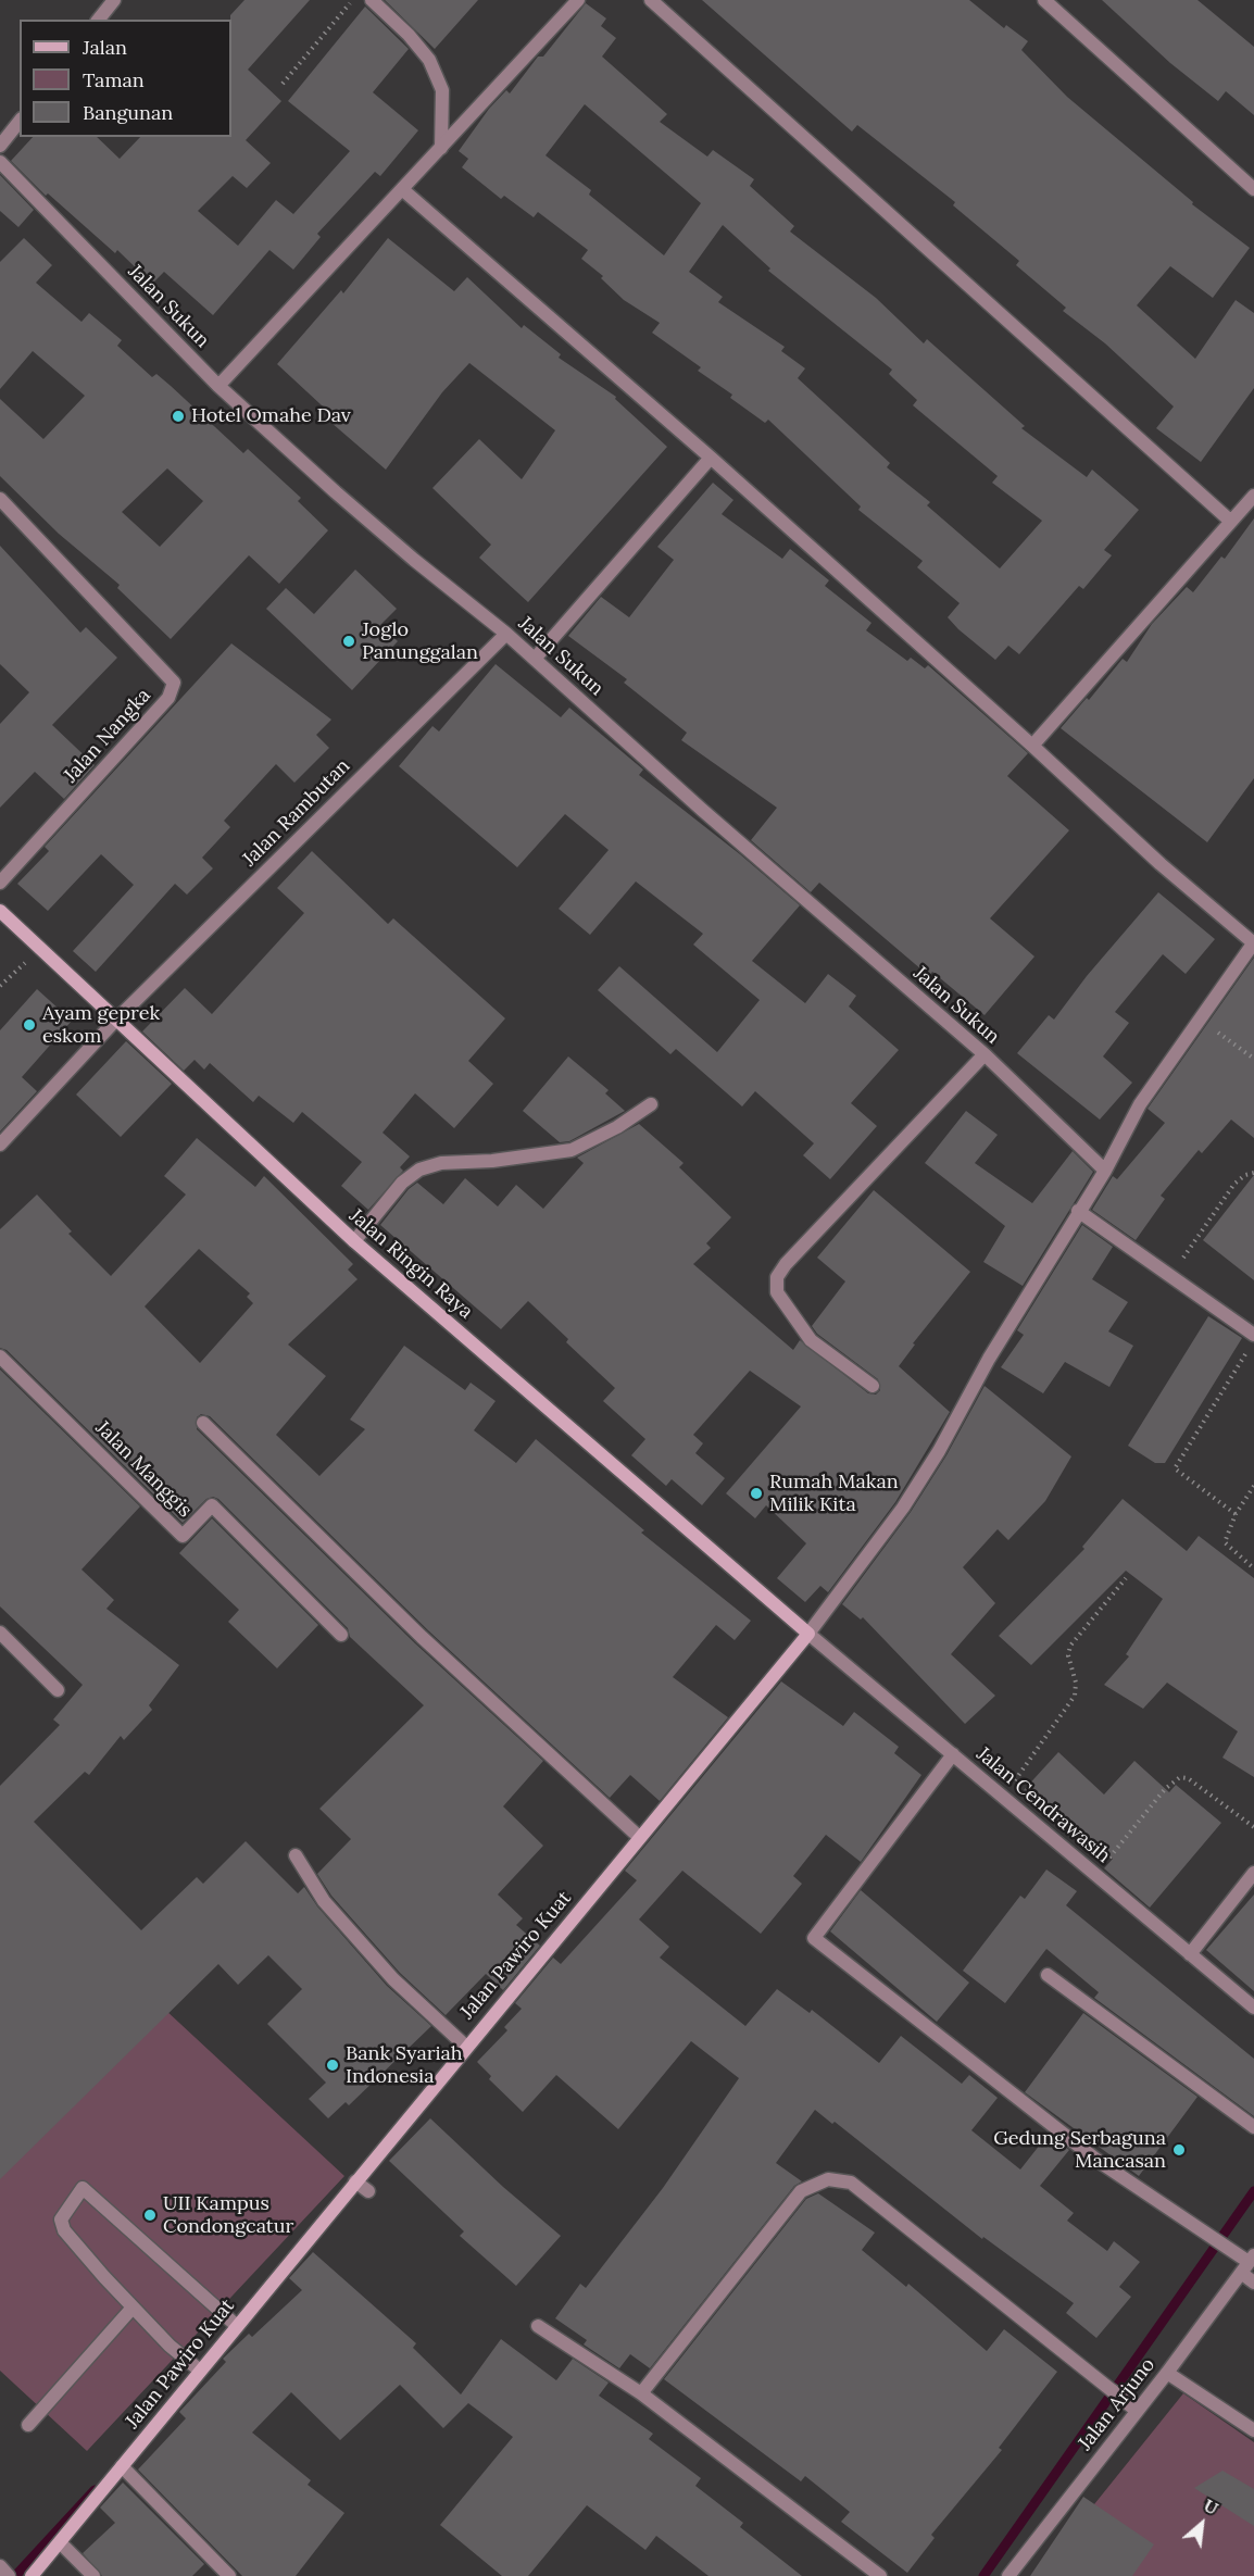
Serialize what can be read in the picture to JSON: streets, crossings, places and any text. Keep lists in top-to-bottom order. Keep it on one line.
{"streets":{"main road":["Jalan Ringin Raya","Jalan Pawiro Kuat"],"street":["Jalan Sukun","Jalan Nangka","Jalan Rambutan","Jalan Manggis","Jalan Cendrawasih","Jalan Arjuno"]},"crossings":[["Jalan Sukun","Jalan Rambutan"],["Jalan Rambutan","Jalan Ringin Raya"],["Jalan Ringin Raya","Jalan Cendrawasih"],["Jalan Ringin Raya","Jalan Pawiro Kuat"],["Jalan Cendrawasih","Jalan Pawiro Kuat"]],"places":["Hotel Omahe Dav","Joglo Panunggalan","Ayam geprek eskom","Rumah Makan Milik Kita","Bank Syariah Indonesia","Gedung Serbaguna Mancasan","UII Kampus Condongcatur"],"legend":["Jalan","Taman","Bangunan"],"north":"top right"}
